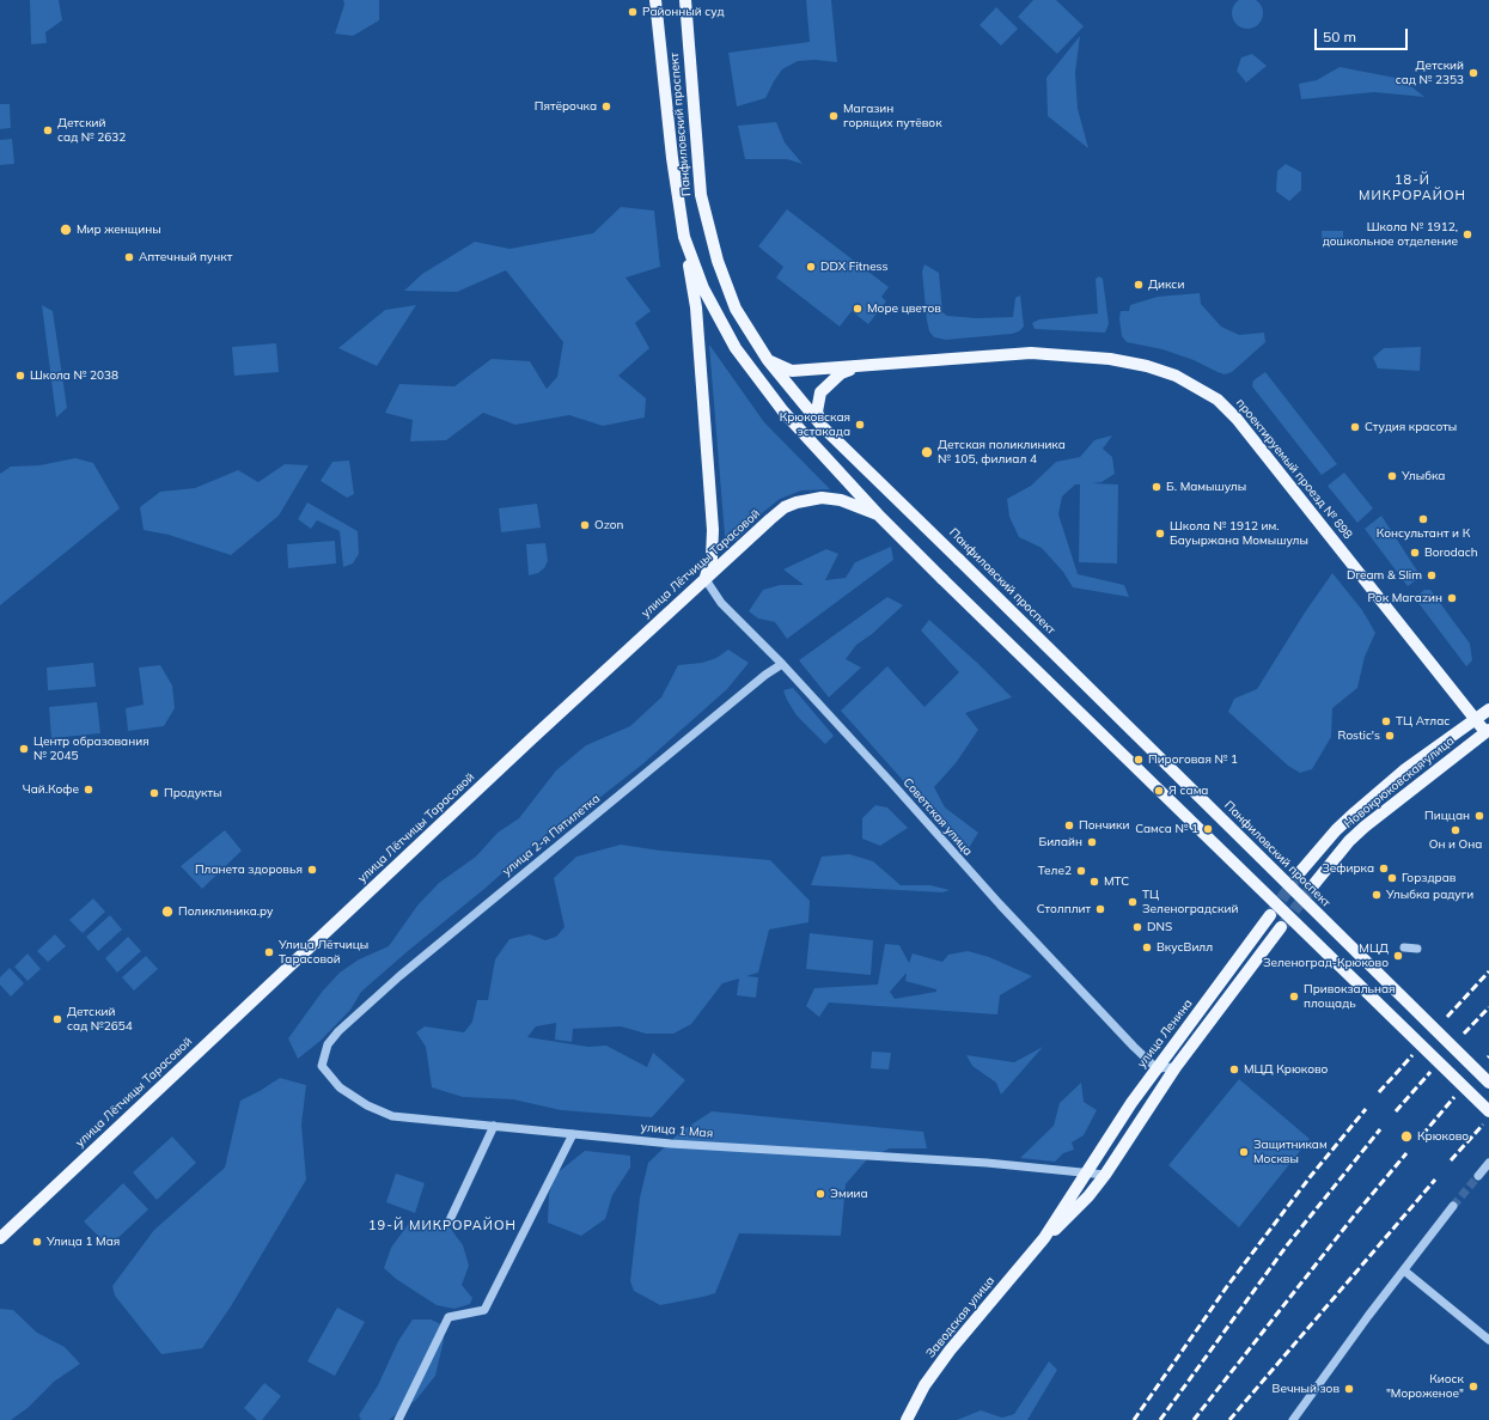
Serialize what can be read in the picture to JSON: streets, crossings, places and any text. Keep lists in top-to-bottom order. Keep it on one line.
{"streets":{"main road":["Панфиловский проспект","проектируемый проезд № 898","улица Лётчицы Тарасовой","Новокрюковская улица","улица Ленина","Заводская улица"],"street":["Советская улица","улица 2-я Пятилетка","улица 1 Мая"]},"crossings":[["Панфиловский проспект","проектируемый проезд № 898"],["Панфиловский проспект","улица Лётчицы Тарасовой"],["проектируемый проезд № 898","Новокрюковская улица"],["улица Лётчицы Тарасовой","Советская улица"],["Советская улица","улица 2-я Пятилетка"],["Советская улица","улица Ленина"],["улица 2-я Пятилетка","улица 1 Мая"],["улица Ленина","улица 1 Мая"],["улица Ленина","Заводская улица"],["улица 1 Мая","Заводская улица"]],"districts":["18-Й МИКРОРАЙОН","19-Й МИКРОРАЙОН"],"places":["Районный суд","Детский сад № 2353","Пятёрочка","Магазин горящих путёвок","Детский сад № 2632","Мир женщины","Школа № 1912, дошкольное отделение","Аптечный пункт","DDX Fitness","Дикси","Море цветов","Школа № 2038","Крюковская эстакада","Студия красоты","Детская поликлиника № 105, филиал 4","Улыбка","Б. Мамышулы","Консультант и К","Ozon","Школа № 1912 им. Бауыржана Момышулы","Borodach","Dream & Slim","Рок Магаzин","ТЦ Атлас","Rostic's","Центр образования № 2045","Пироговая № 1","Чай.Кофе","Я сама","Продукты","Пиццан","Пончики","Самса № 1","Он и Она","Билайн","Зефирка","Планета здоровья","Теле2","Горздрав","МТС","Улыбка радуги","ТЦ Зеленоградский","Столплит","Поликлиника.ру","DNS","ВкусВилл","Улица Лётчицы Тарасовой","МЦД Зеленоград-Крюково","Привокзальная площадь","Детский сад №2654","МЦД Крюково","Крюково","Защитникам Москвы","Эмииа","Улица 1 Мая","Киоск \"Мороженое\"","Вечный зов"],"scale_bar":"50 m"}
